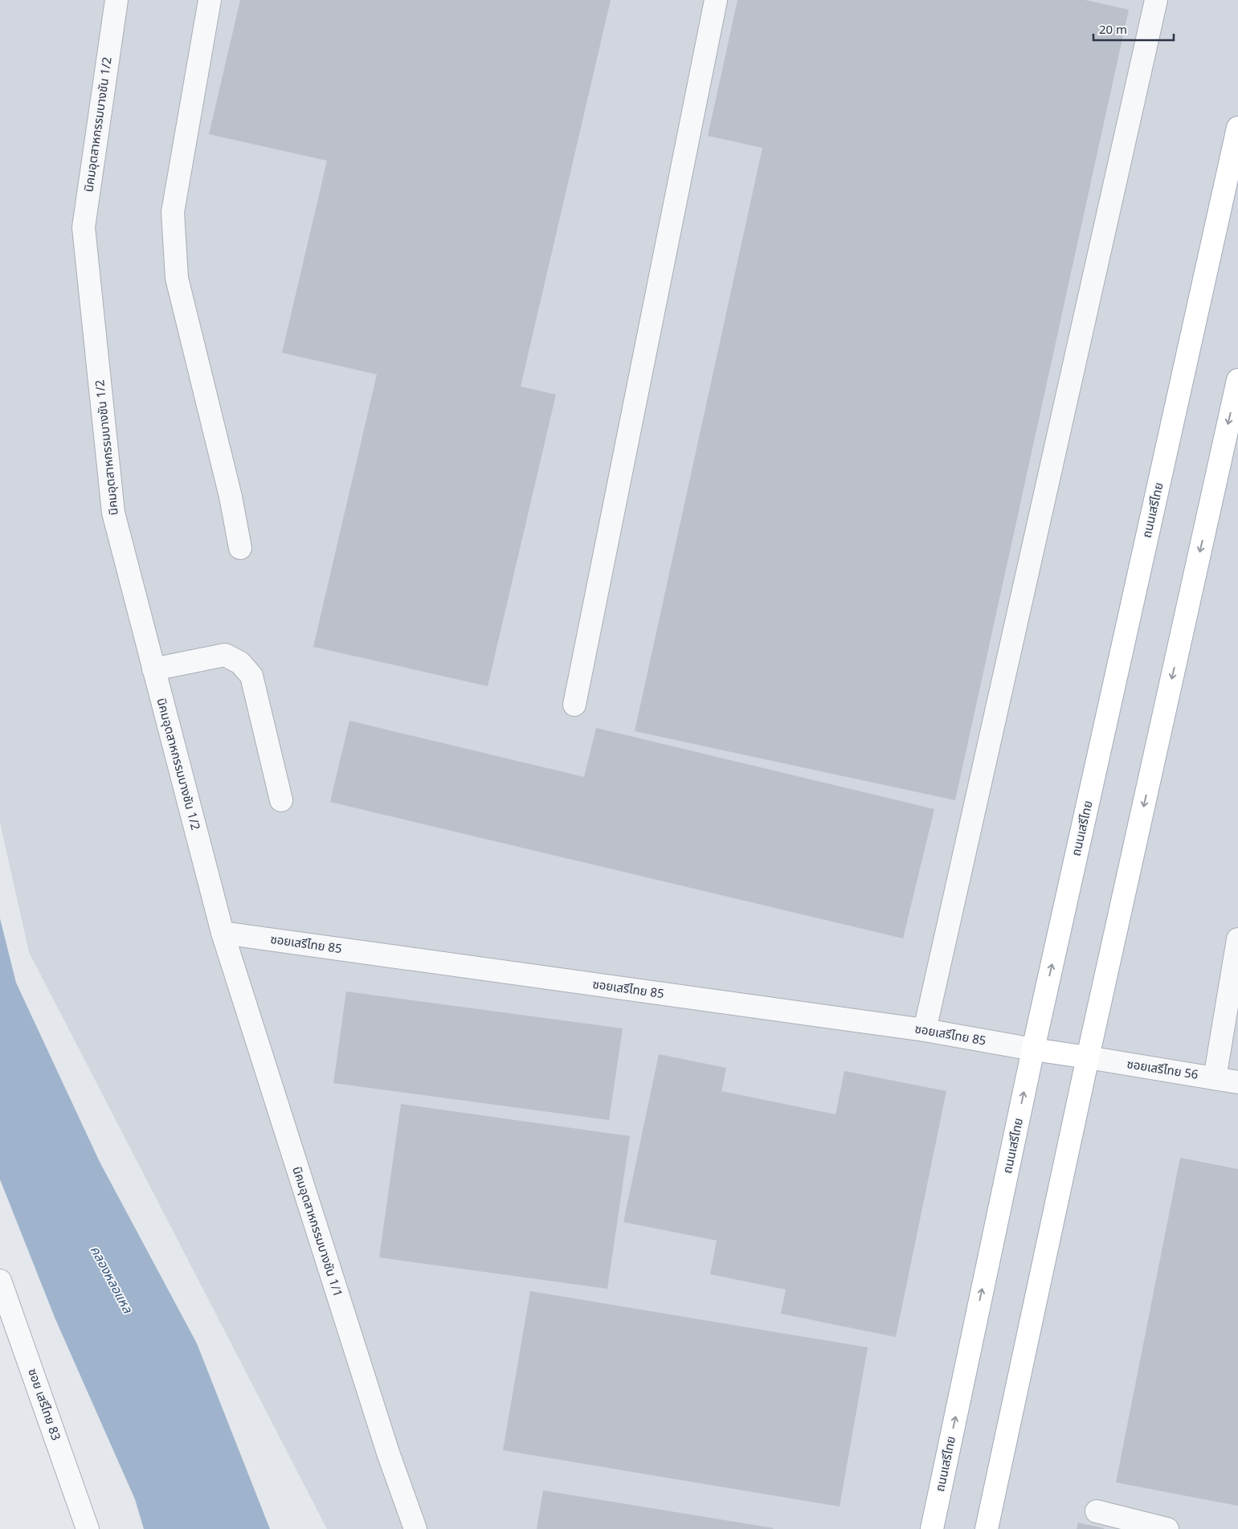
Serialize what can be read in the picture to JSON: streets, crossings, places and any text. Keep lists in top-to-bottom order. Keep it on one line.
{"streets":{"main road":["ถนนเสรีไทย"],"street":["นิคมอุตสาหกรรมบางชัน 1/2","ซอยเสรีไทย 85","ซอยเสรีไทย 56","นิคมอุตสาหกรรมบางชัน 1/1","ซอย เสรีไทย 83"]},"crossings":[["นิคมอุตสาหกรรมบางชัน 1/2","ซอยเสรีไทย 85"],["นิคมอุตสาหกรรมบางชัน 1/2","นิคมอุตสาหกรรมบางชัน 1/1"],["ถนนเสรีไทย","ซอยเสรีไทย 85"],["ซอยเสรีไทย 85","นิคมอุตสาหกรรมบางชัน 1/1"]],"water":["คลองหลอแหล"],"scale_bar":"20 m"}
